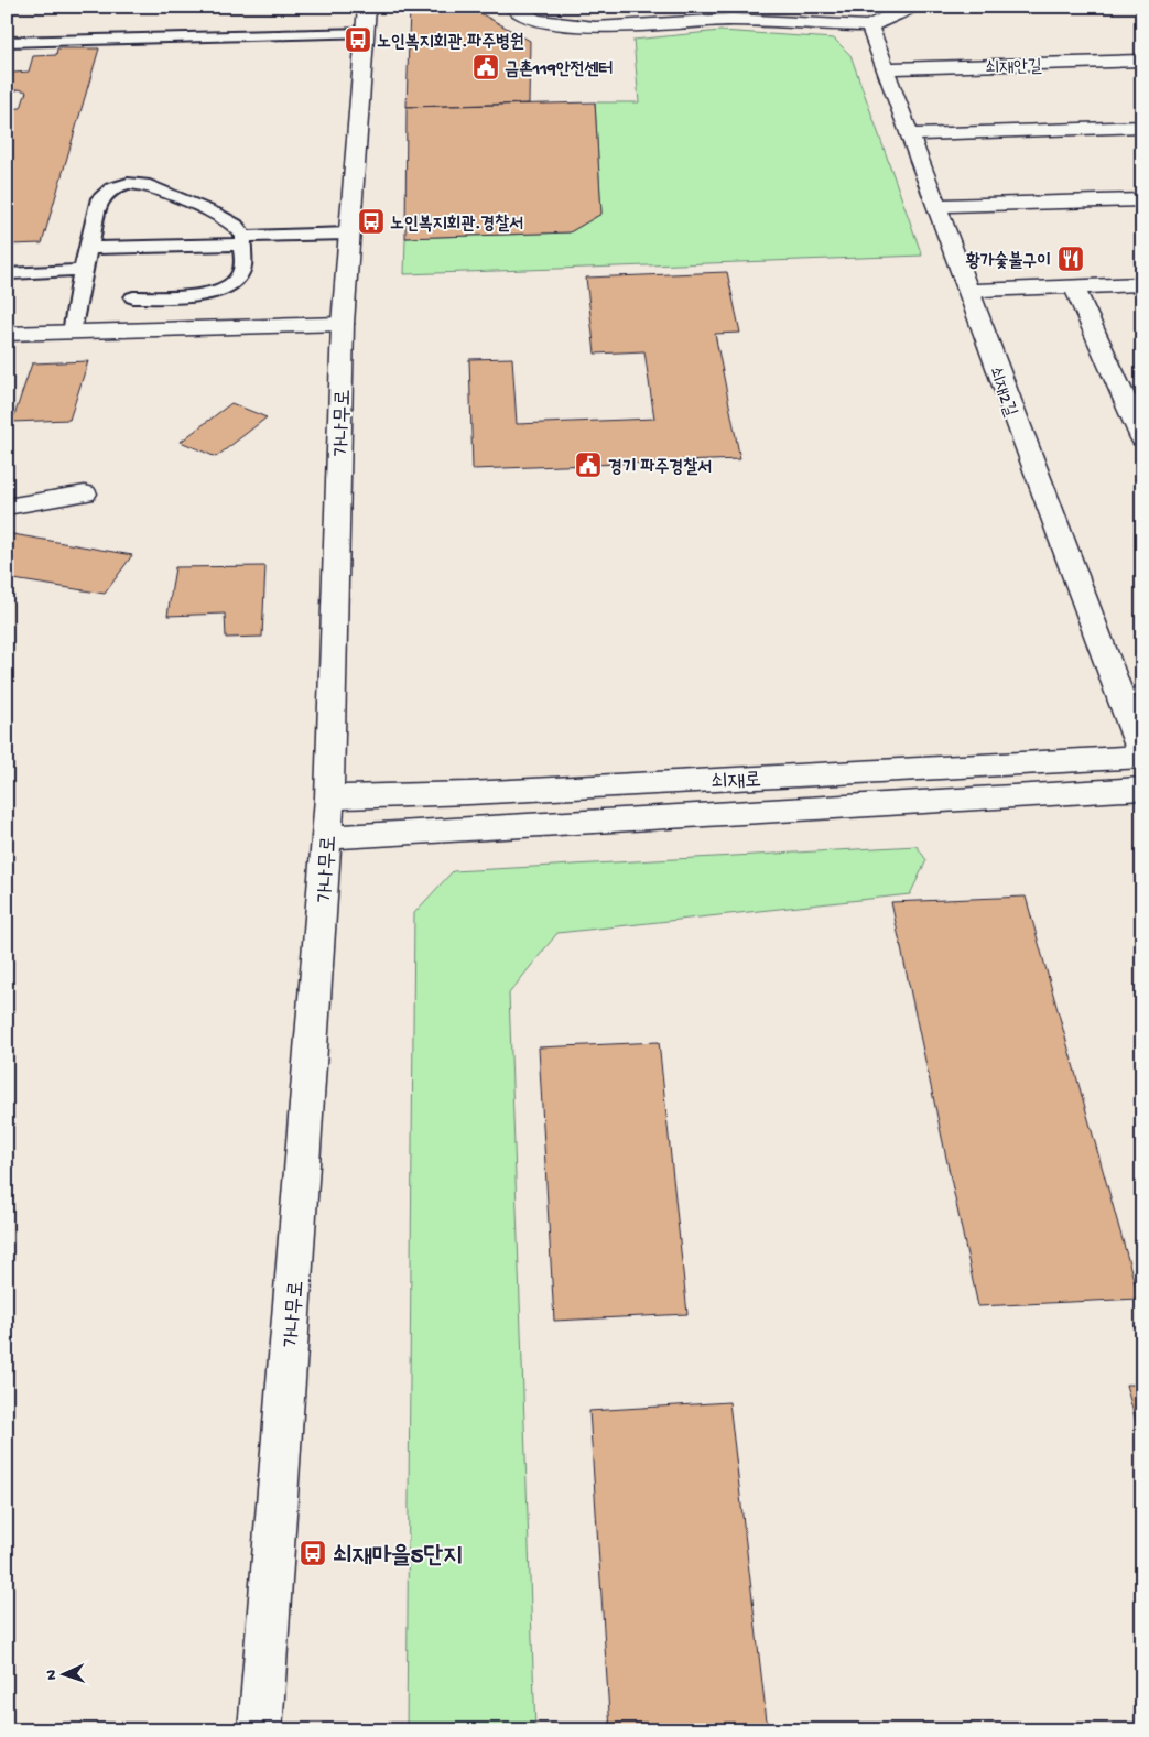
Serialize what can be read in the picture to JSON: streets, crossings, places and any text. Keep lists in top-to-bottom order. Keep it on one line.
{"streets":{"street":["쇠재안길","쇠재2길","가나무로","쇠재로"]},"crossings":[["쇠재안길","쇠재2길"],["쇠재2길","쇠재로"],["가나무로","쇠재로"]],"places":{"bus stop":["노인복지회관.파주병원","노인복지회관.경찰서","쇠재마을5단지"],"public building":["금촌119안전센터","경기 파주경찰서"],"restaurant":["황가숯불구이"]},"north":"left"}
